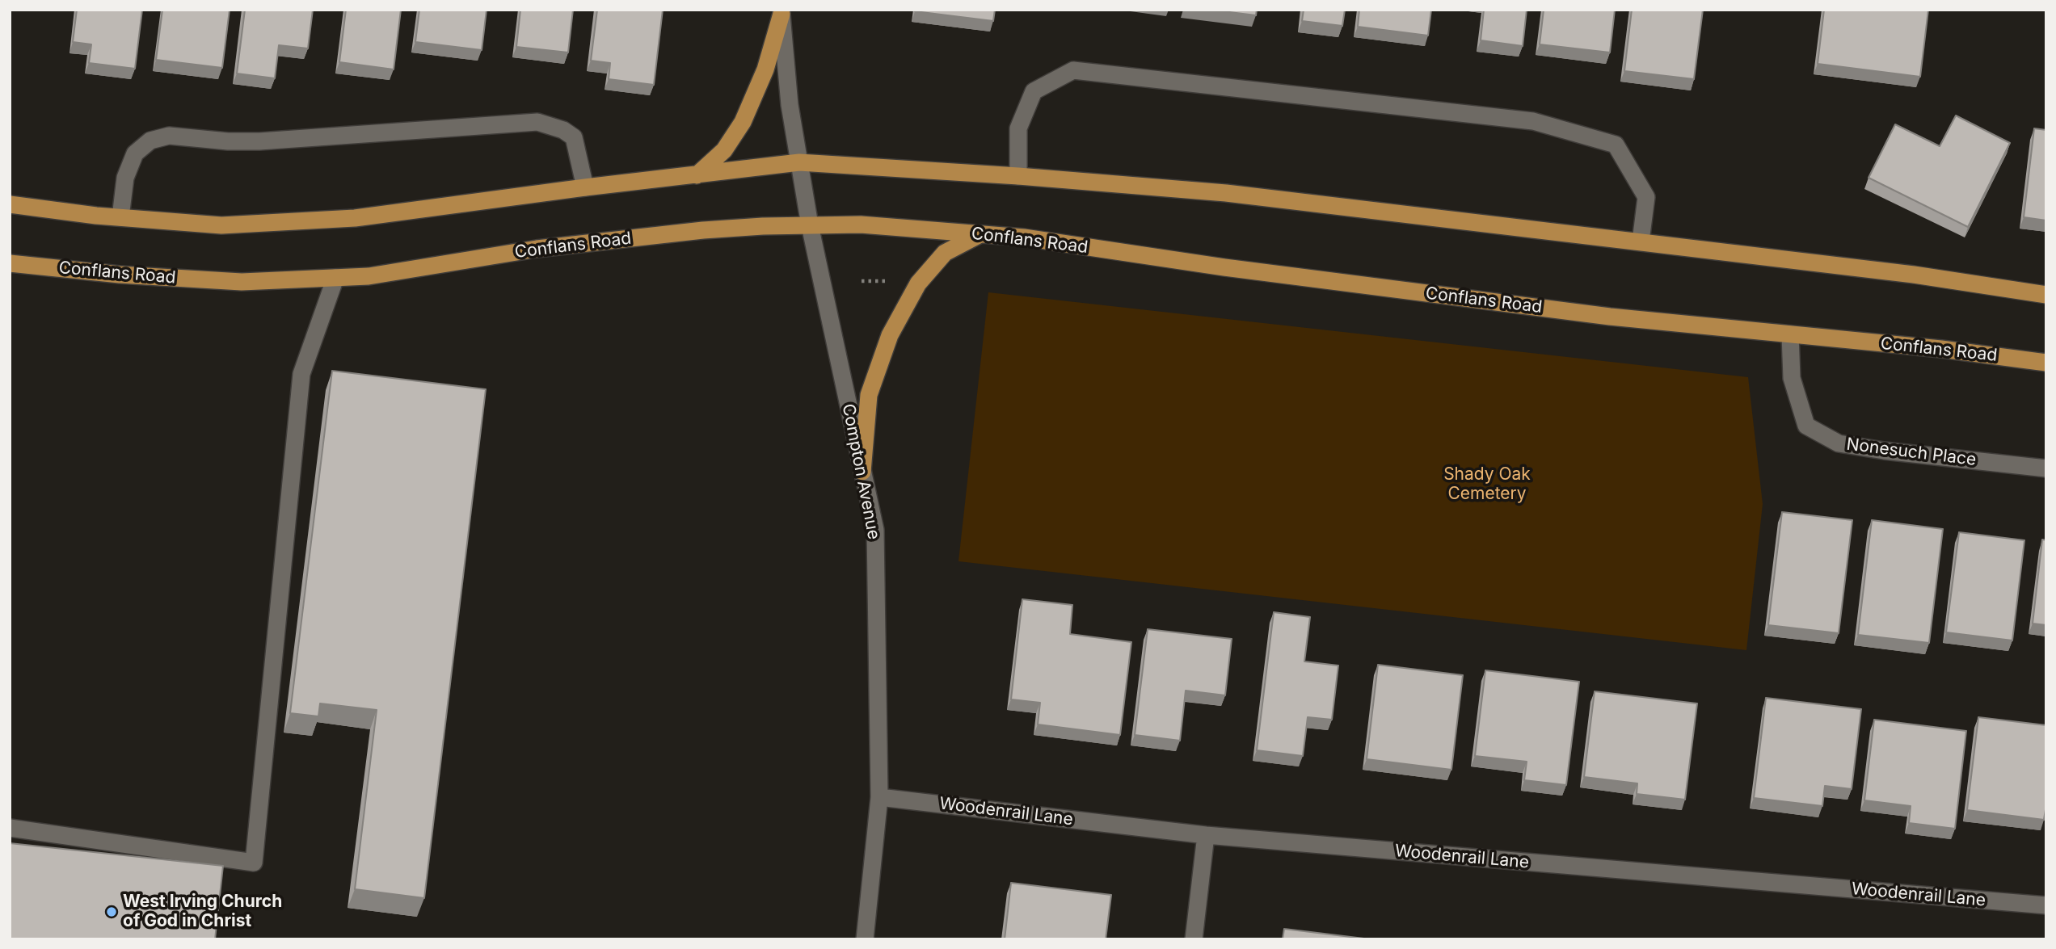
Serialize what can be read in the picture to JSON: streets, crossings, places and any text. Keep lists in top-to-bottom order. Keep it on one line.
{"streets":{"main road":["Conflans Road"],"street":["Nonesuch Place","Compton Avenue","Woodenrail Lane"]},"crossings":[["Conflans Road","Nonesuch Place"],["Conflans Road","Compton Avenue"],["Compton Avenue","Woodenrail Lane"]],"parks":["Shady Oak Cemetery"],"places":["West Irving Church of God in Christ"]}
